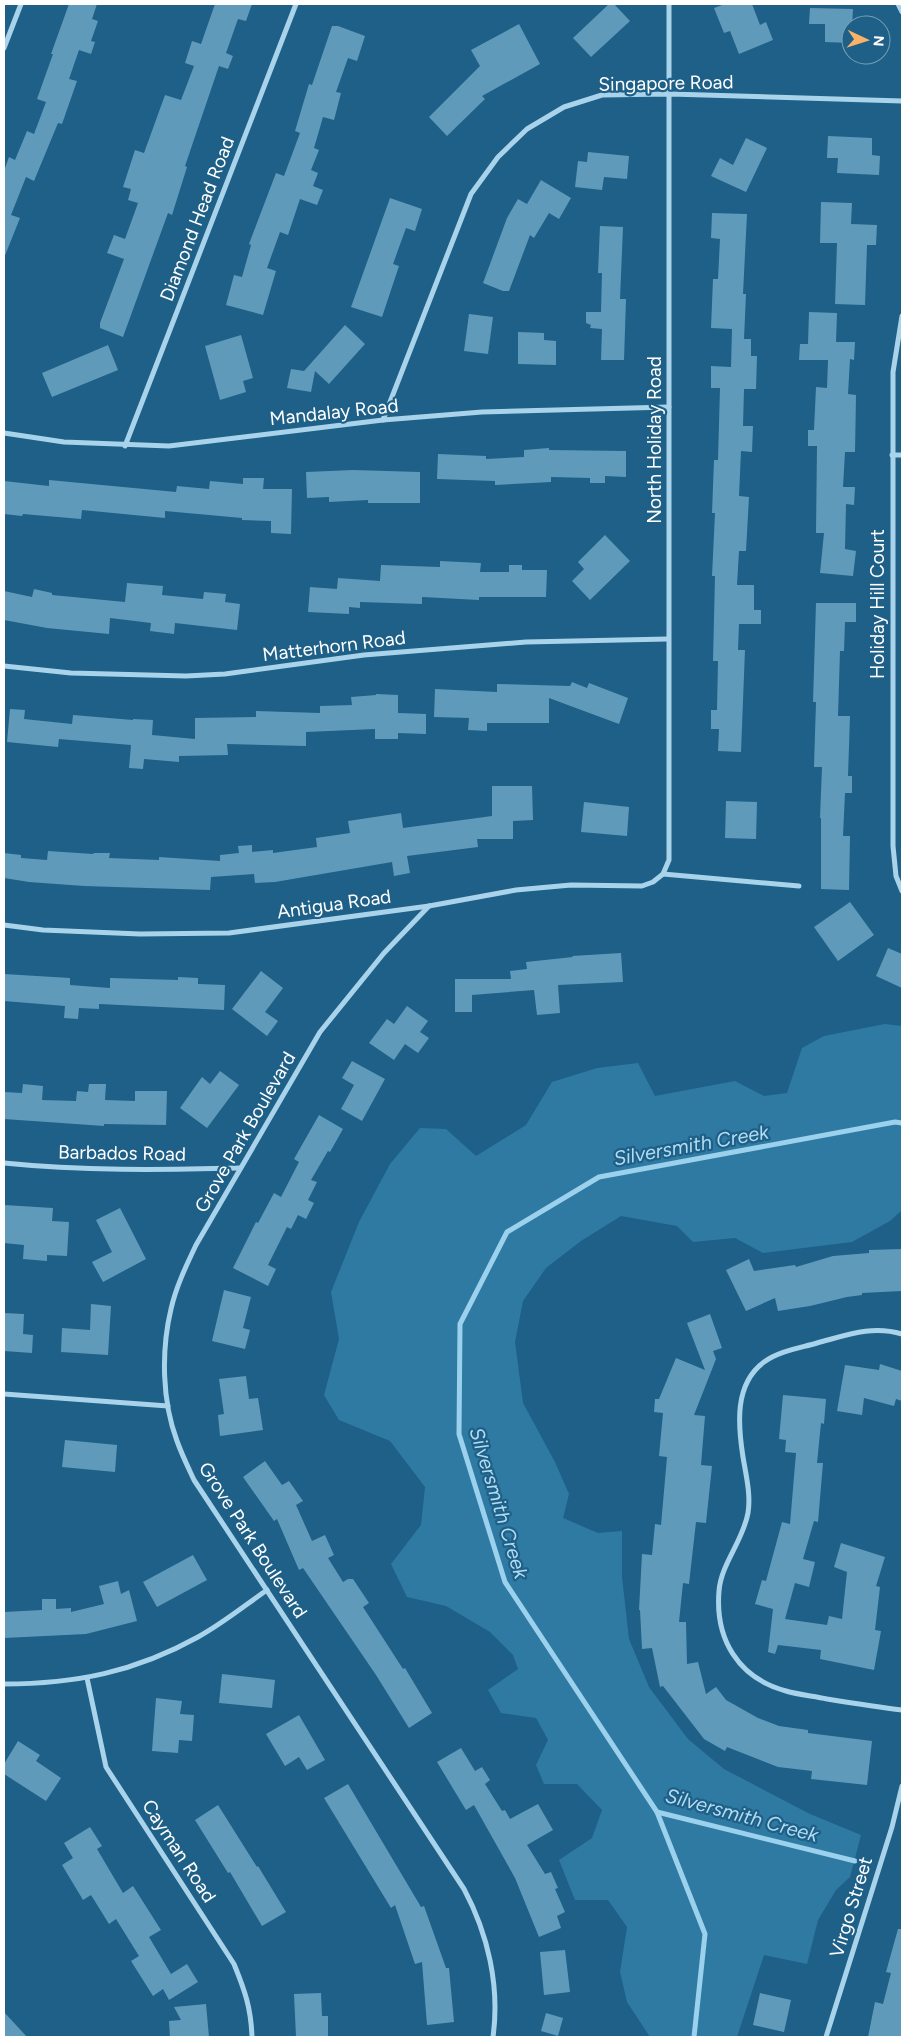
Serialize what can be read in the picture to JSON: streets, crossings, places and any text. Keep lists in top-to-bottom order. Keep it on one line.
{"streets":{"street":["Singapore Road","Diamond Head Road","Mandalay Road","North Holiday Road","Holiday Hill Court","Matterhorn Road","Antigua Road","Grove Park Boulevard","Barbados Road","Cayman Road","Virgo Street"]},"crossings":[["Singapore Road","Mandalay Road"],["Singapore Road","North Holiday Road"],["Diamond Head Road","Mandalay Road"],["Mandalay Road","North Holiday Road"],["North Holiday Road","Matterhorn Road"],["North Holiday Road","Antigua Road"],["Antigua Road","Grove Park Boulevard"],["Grove Park Boulevard","Barbados Road"]],"water":["Silversmith Creek"],"north":"right"}
